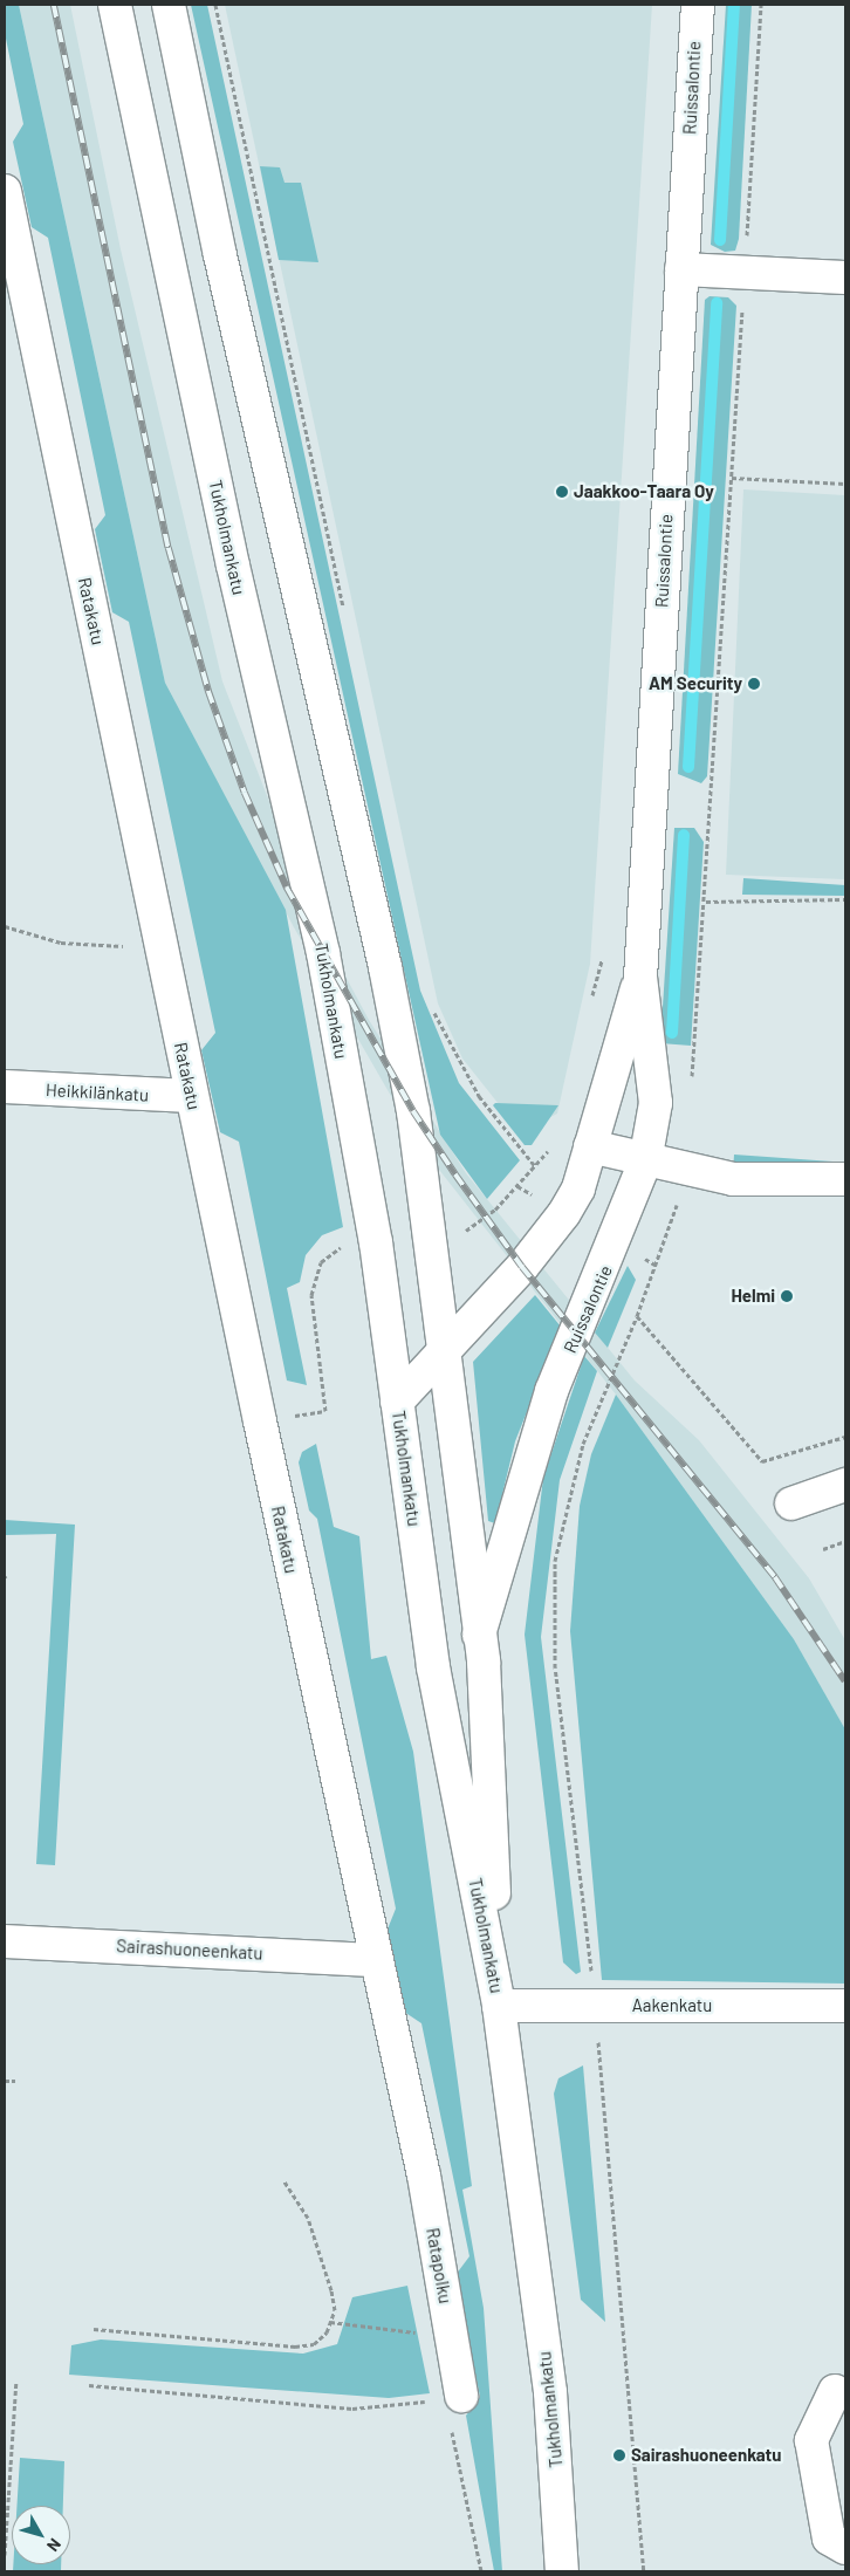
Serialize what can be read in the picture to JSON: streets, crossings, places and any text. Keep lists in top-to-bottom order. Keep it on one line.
{"streets":{"street":["Ruissalontie","Tukholmankatu","Ratakatu","Heikkilänkatu","Sairashuoneenkatu","Aakenkatu","Ratapolku"]},"crossings":[["Ruissalontie","Tukholmankatu"],["Tukholmankatu","Aakenkatu"],["Ratakatu","Heikkilänkatu"],["Ratakatu","Sairashuoneenkatu"],["Ratakatu","Ratapolku"],["Sairashuoneenkatu","Ratapolku"]],"places":["Jaakkoo-Taara Oy","AM Security","Helmi","Sairashuoneenkatu"],"north":"bottom right"}
